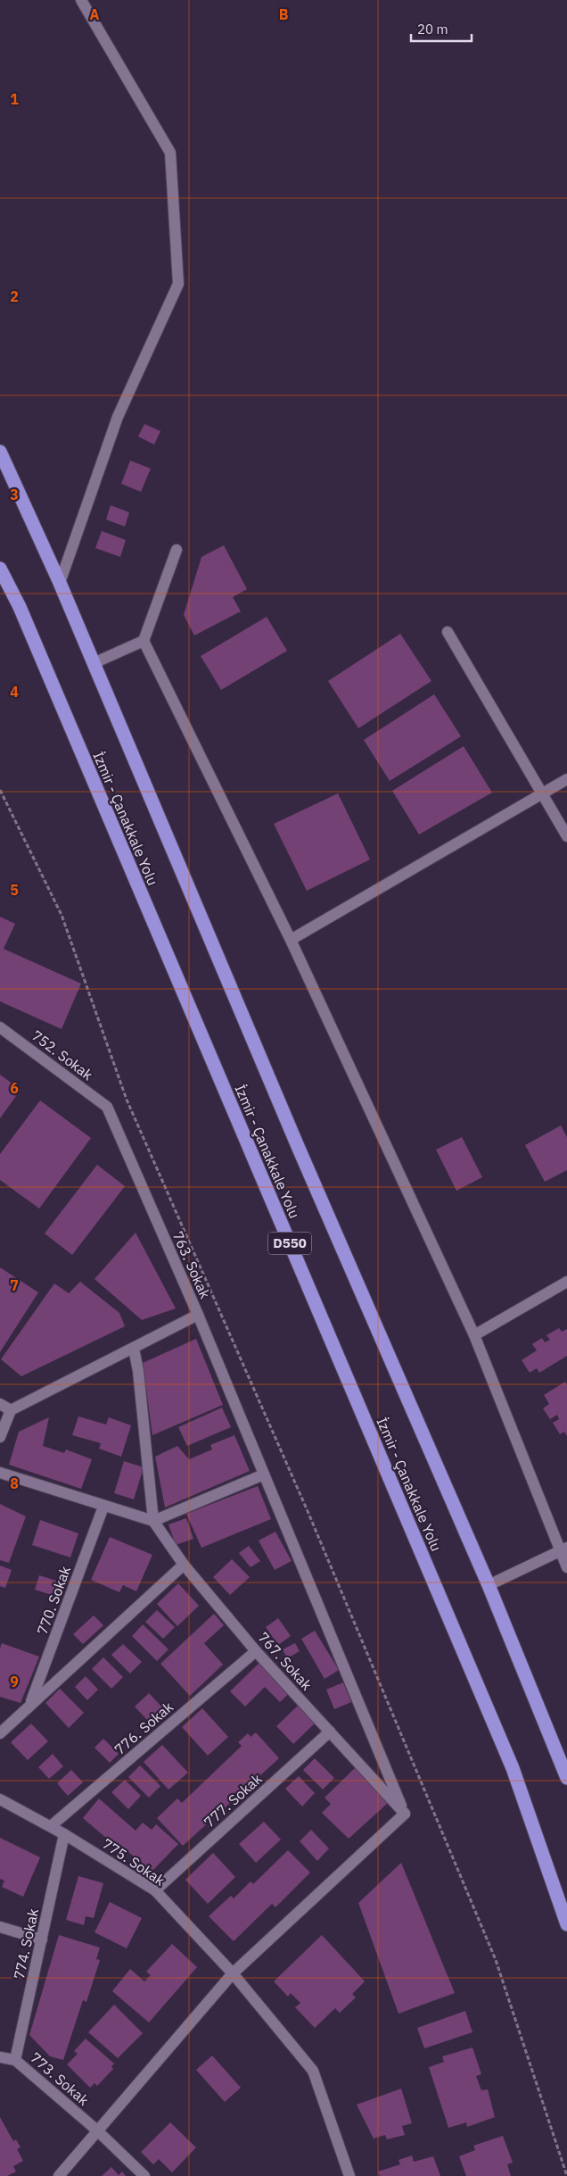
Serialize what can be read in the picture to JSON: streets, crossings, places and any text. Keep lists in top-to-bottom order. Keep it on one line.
{"streets":{"highway":["İzmir - Çanakkale Yolu","D550"],"street":["752. Sokak","763. Sokak","770. Sokak","767. Sokak","776. Sokak","777. Sokak","775. Sokak","774. Sokak","773. Sokak"]},"crossings":[["752. Sokak","763. Sokak"],["763. Sokak","767. Sokak"],["770. Sokak","767. Sokak"],["767. Sokak","776. Sokak"],["767. Sokak","777. Sokak"],["776. Sokak","775. Sokak"],["777. Sokak","775. Sokak"],["775. Sokak","774. Sokak"],["774. Sokak","773. Sokak"]],"scale_bar":"20 m","grid":{"columns":["A","B"],"rows":["1","2","3","4","5","6","7","8","9"]}}
